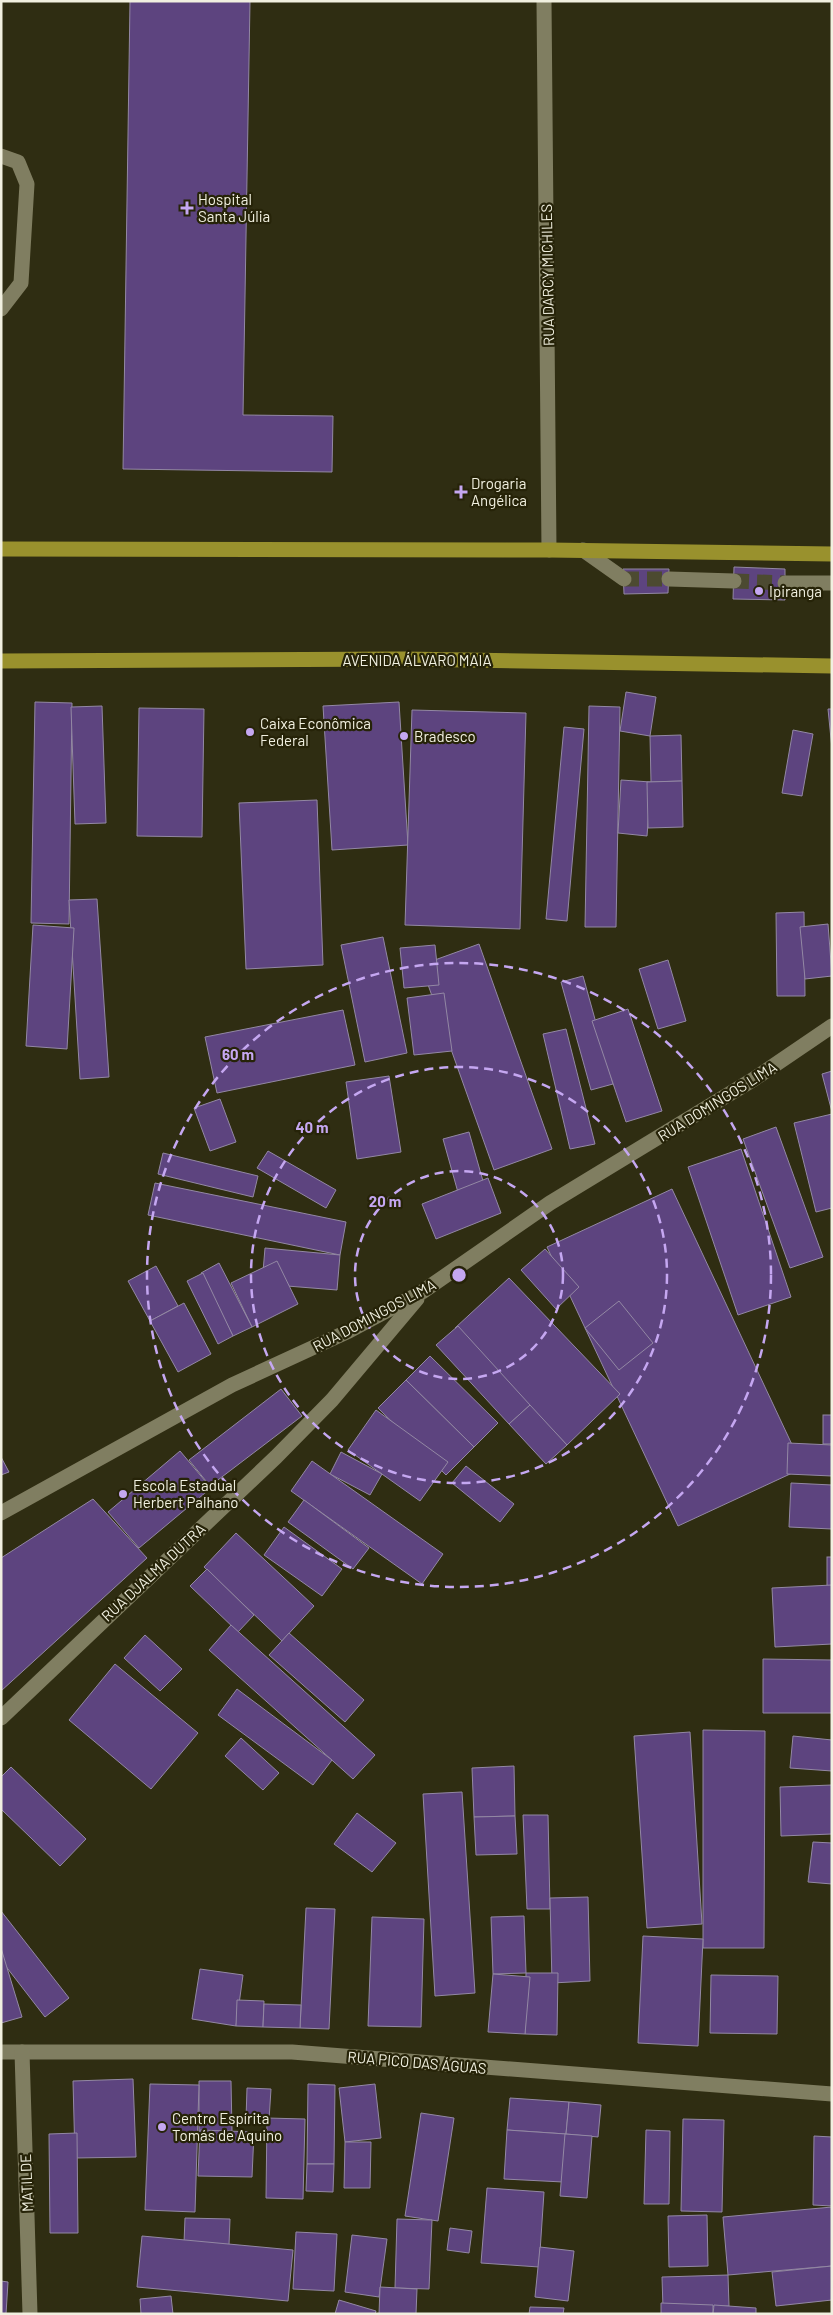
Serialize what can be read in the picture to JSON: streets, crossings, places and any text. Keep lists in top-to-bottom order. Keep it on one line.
{"streets":{"main road":["AVENIDA ÁLVARO MAIA"],"street":["RUA DARCY MICHILES","RUA DOMINGOS LIMA","RUA DJALMA DUTRA","RUA PICO DAS ÁGUAS","MATILDE"]},"crossings":[["RUA DOMINGOS LIMA","RUA DJALMA DUTRA"],["RUA PICO DAS ÁGUAS","MATILDE"]],"places":{"health":["Hospital Santa Júlia","Drogaria Angélica"],"other":["Ipiranga","Caixa Econômica Federal","Bradesco","Escola Estadual Herbert Palhano","Centro Espírita Tomás de Aquino"]},"rings":["60 m","40 m","20 m"]}
